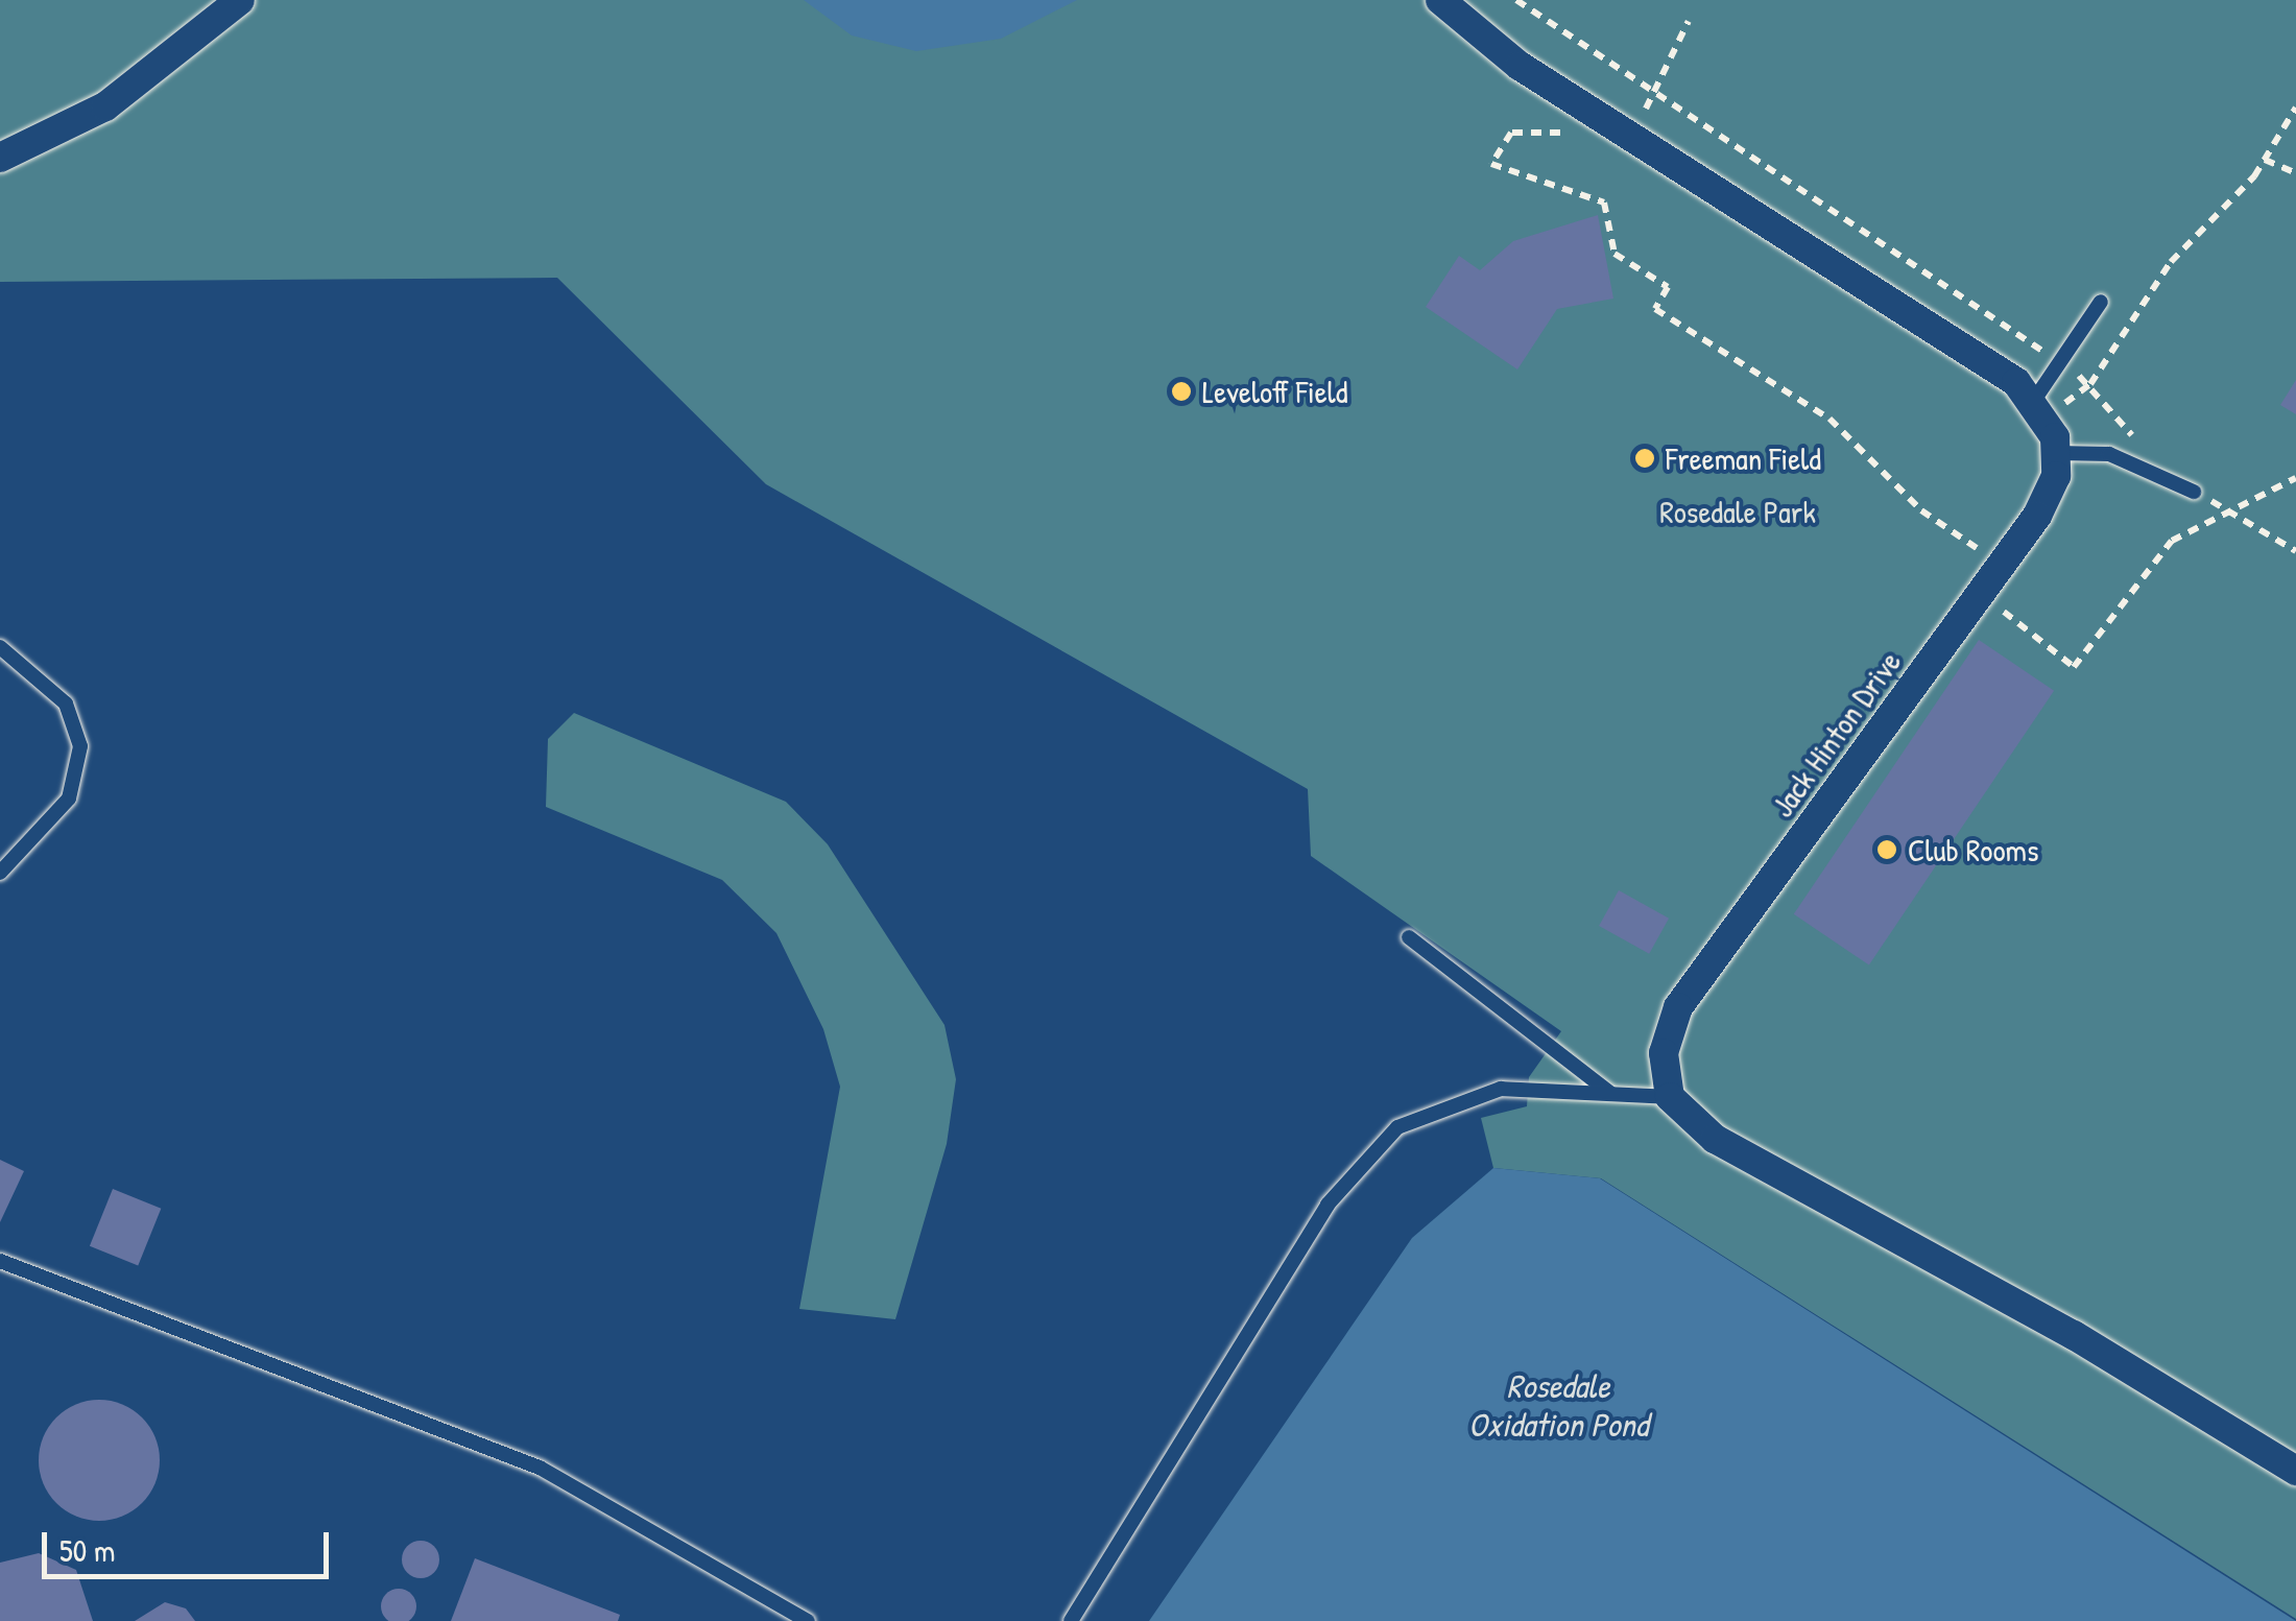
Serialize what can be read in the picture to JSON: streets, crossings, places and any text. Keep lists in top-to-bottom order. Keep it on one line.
{"streets":{"street":["Jack Hinton Drive"]},"water":["Rosedale Oxidation Pond"],"parks":["Rosedale Park"],"places":["Leveloff Field","Freeman Field","Club Rooms"],"scale_bar":"50 m"}
